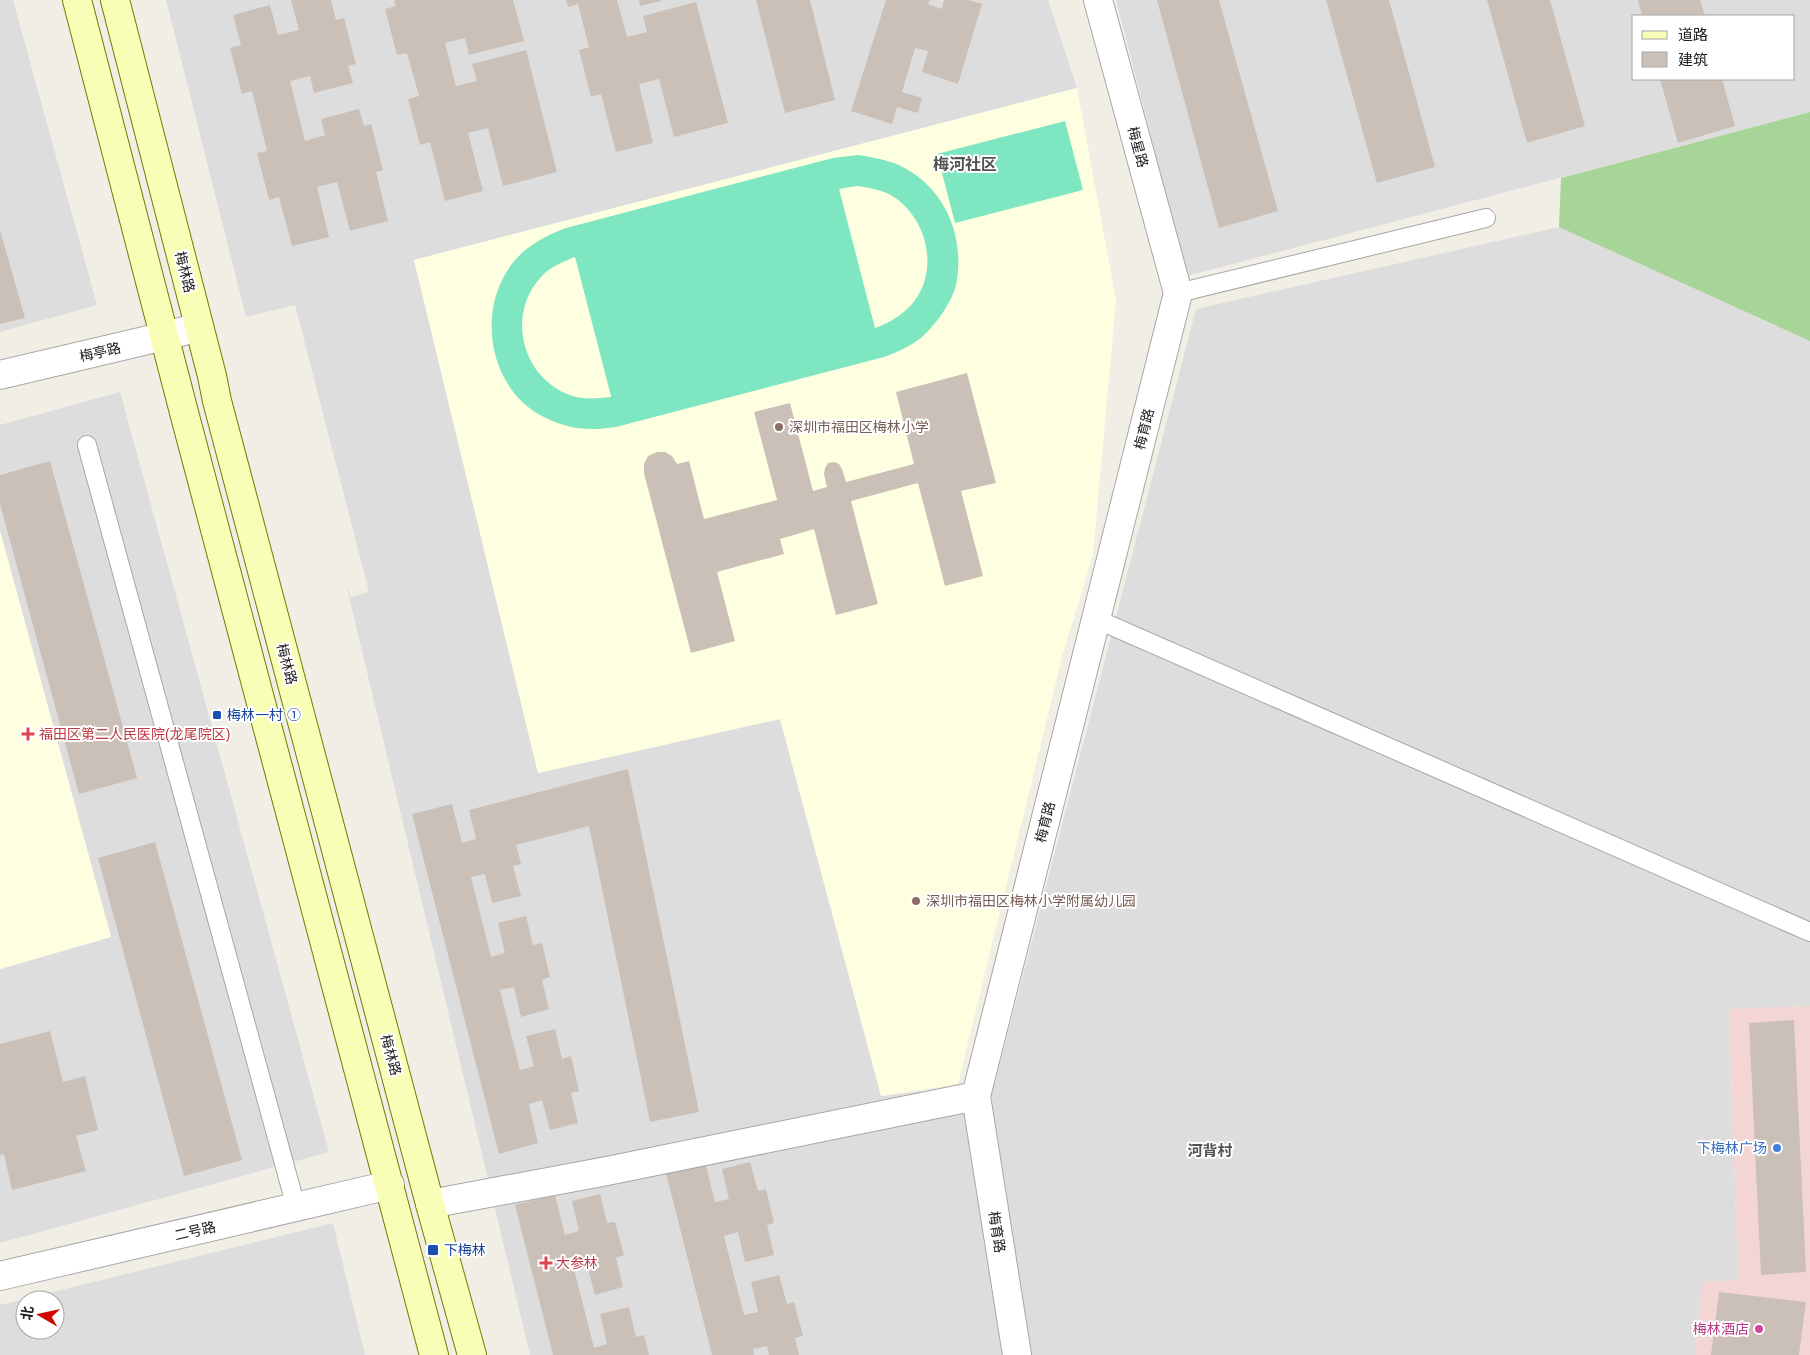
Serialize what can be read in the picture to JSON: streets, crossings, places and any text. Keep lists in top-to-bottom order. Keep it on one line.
{"streets":{"main road":["梅林路"],"street":["梅星路","梅亭路","梅育路","二号路"]},"crossings":[["梅星路","梅育路"],["梅林路","梅亭路"]],"districts":["梅河社区","河背村"],"places":{"other":["深圳市福田区梅林小学","深圳市福田区梅林小学附属幼儿园","下梅林广场","梅林酒店"],"transit":["梅林一村 ①","下梅林"],"health":["福田区第二人民医院(龙尾院区)","大参林"]},"legend":["道路","建筑"],"north":"left"}
